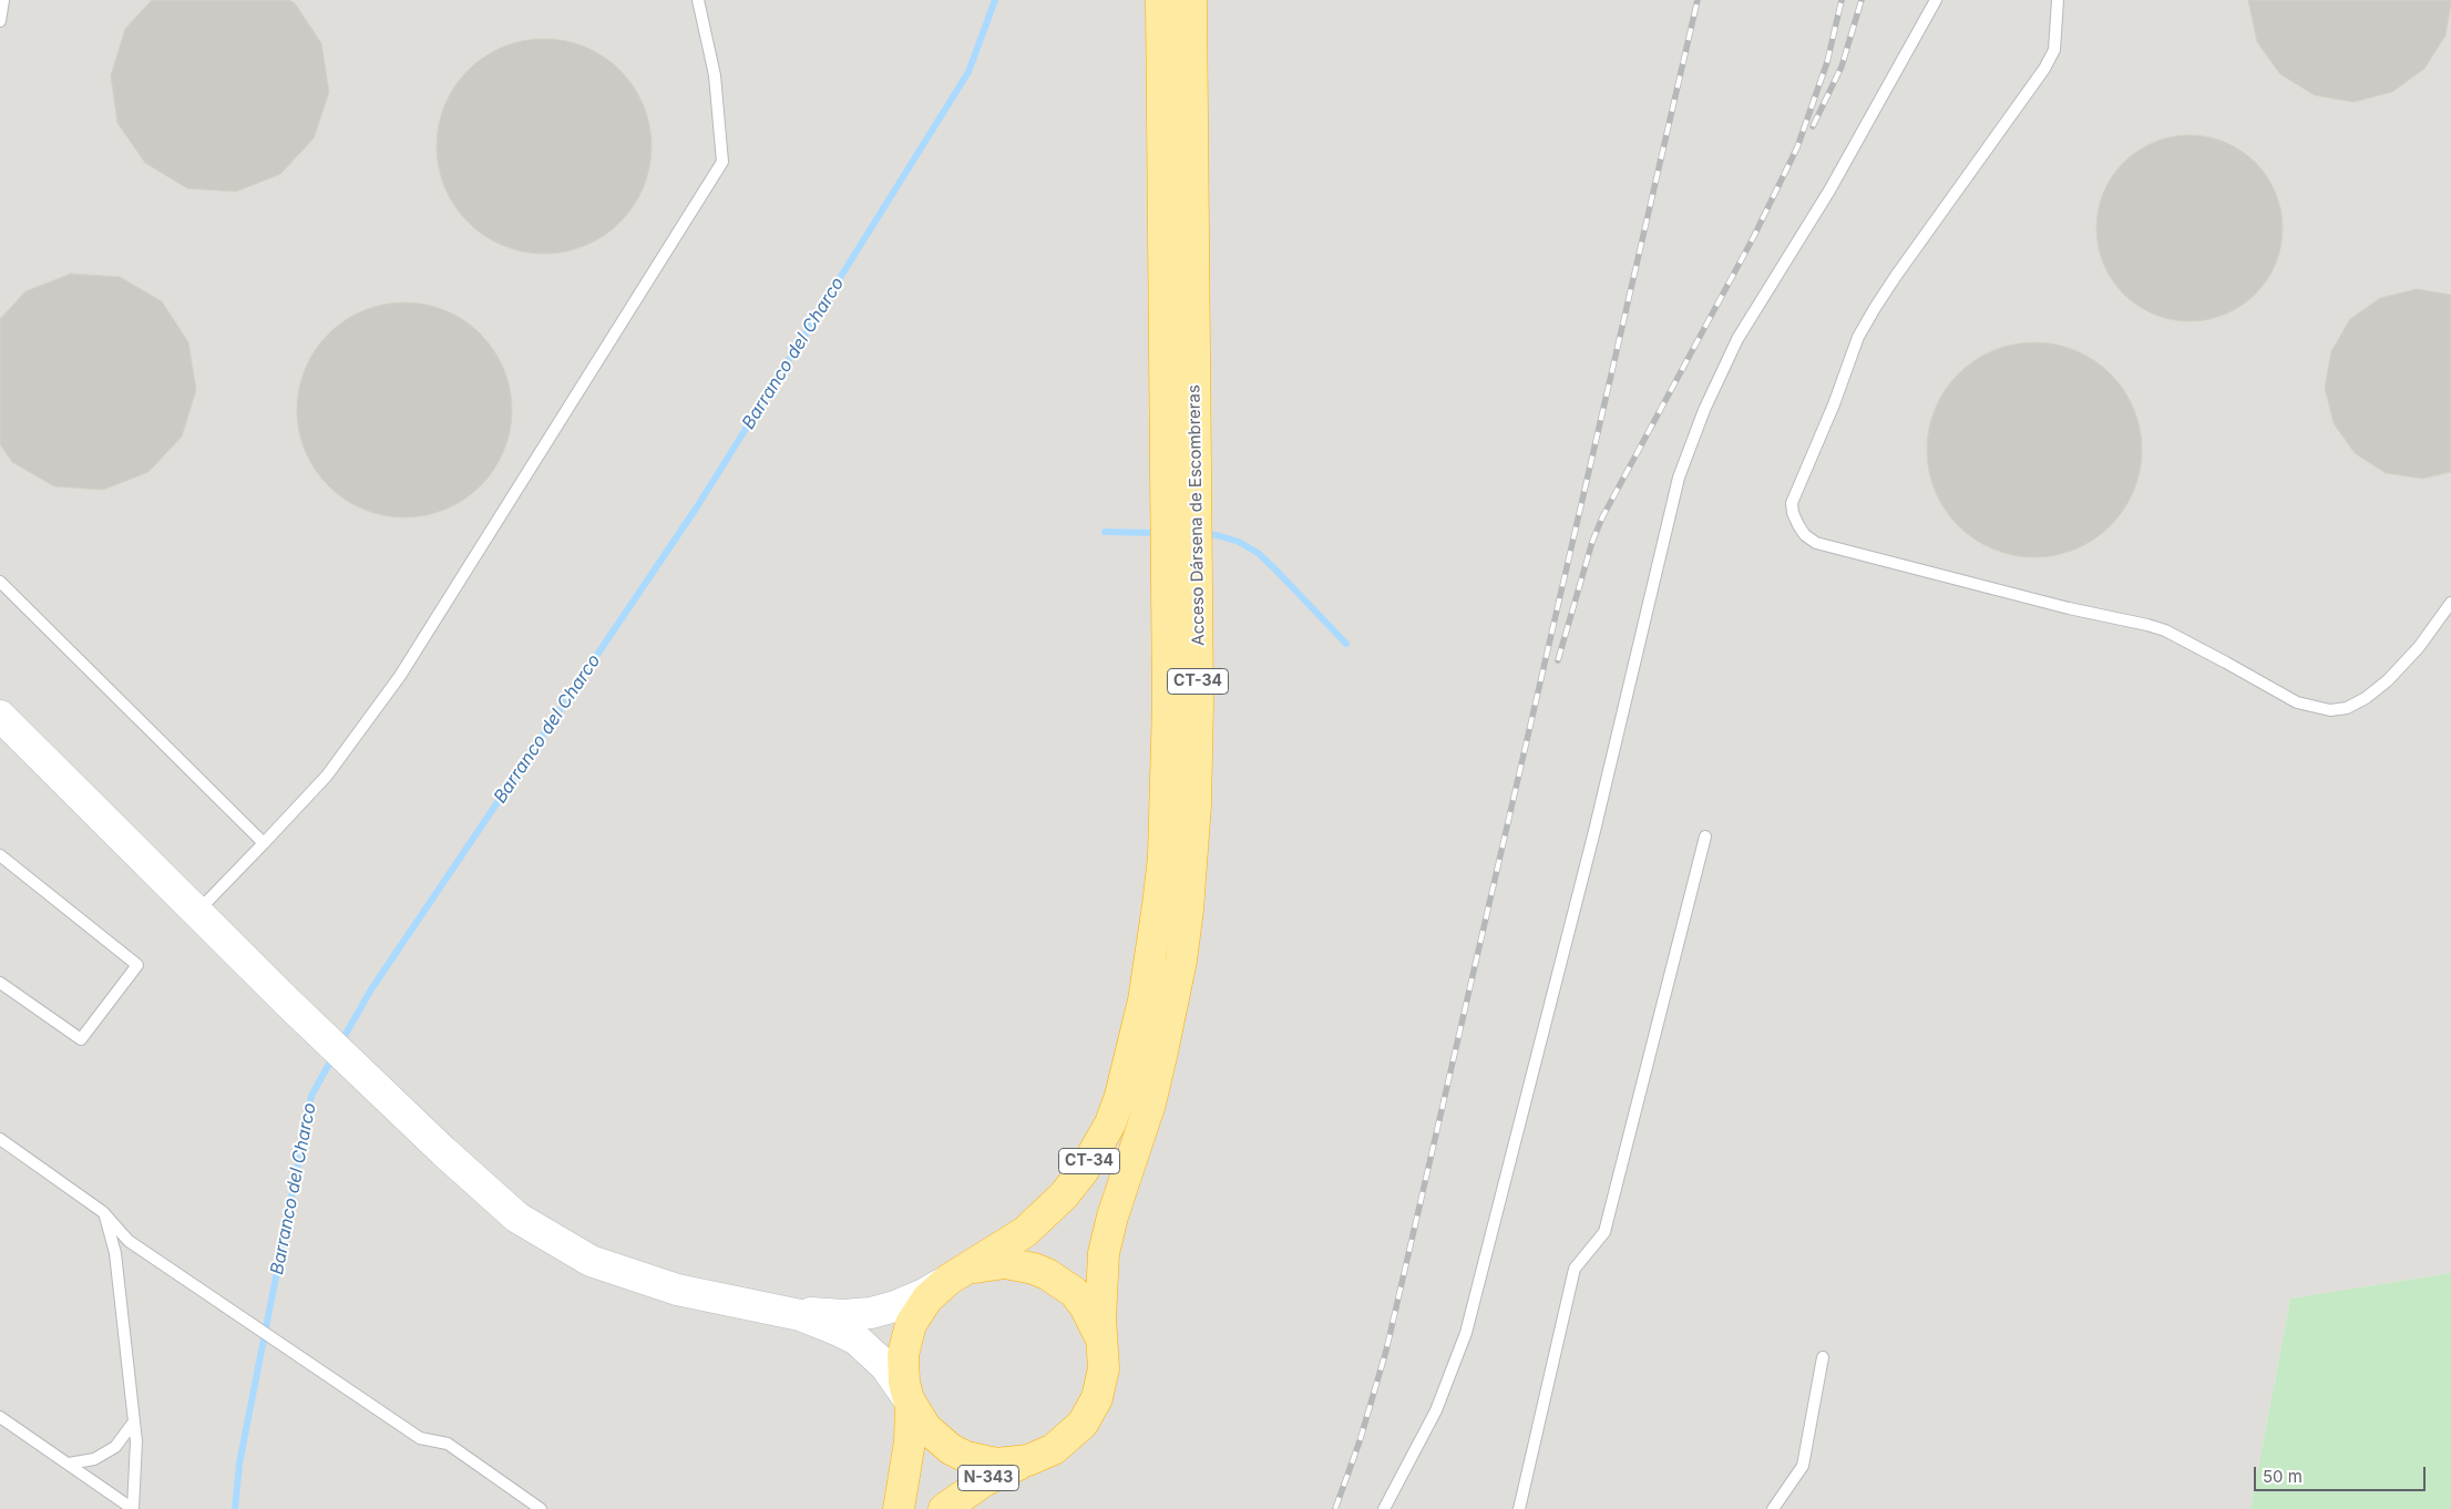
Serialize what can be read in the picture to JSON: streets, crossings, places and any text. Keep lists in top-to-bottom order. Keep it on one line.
{"streets":{"highway":["Acceso Dársena de Escombreras","CT-34","N-343"]},"crossings":[["Acceso Dársena de Escombreras","N-343"]],"water":["Barranco del Charco"],"scale_bar":"50 m"}
